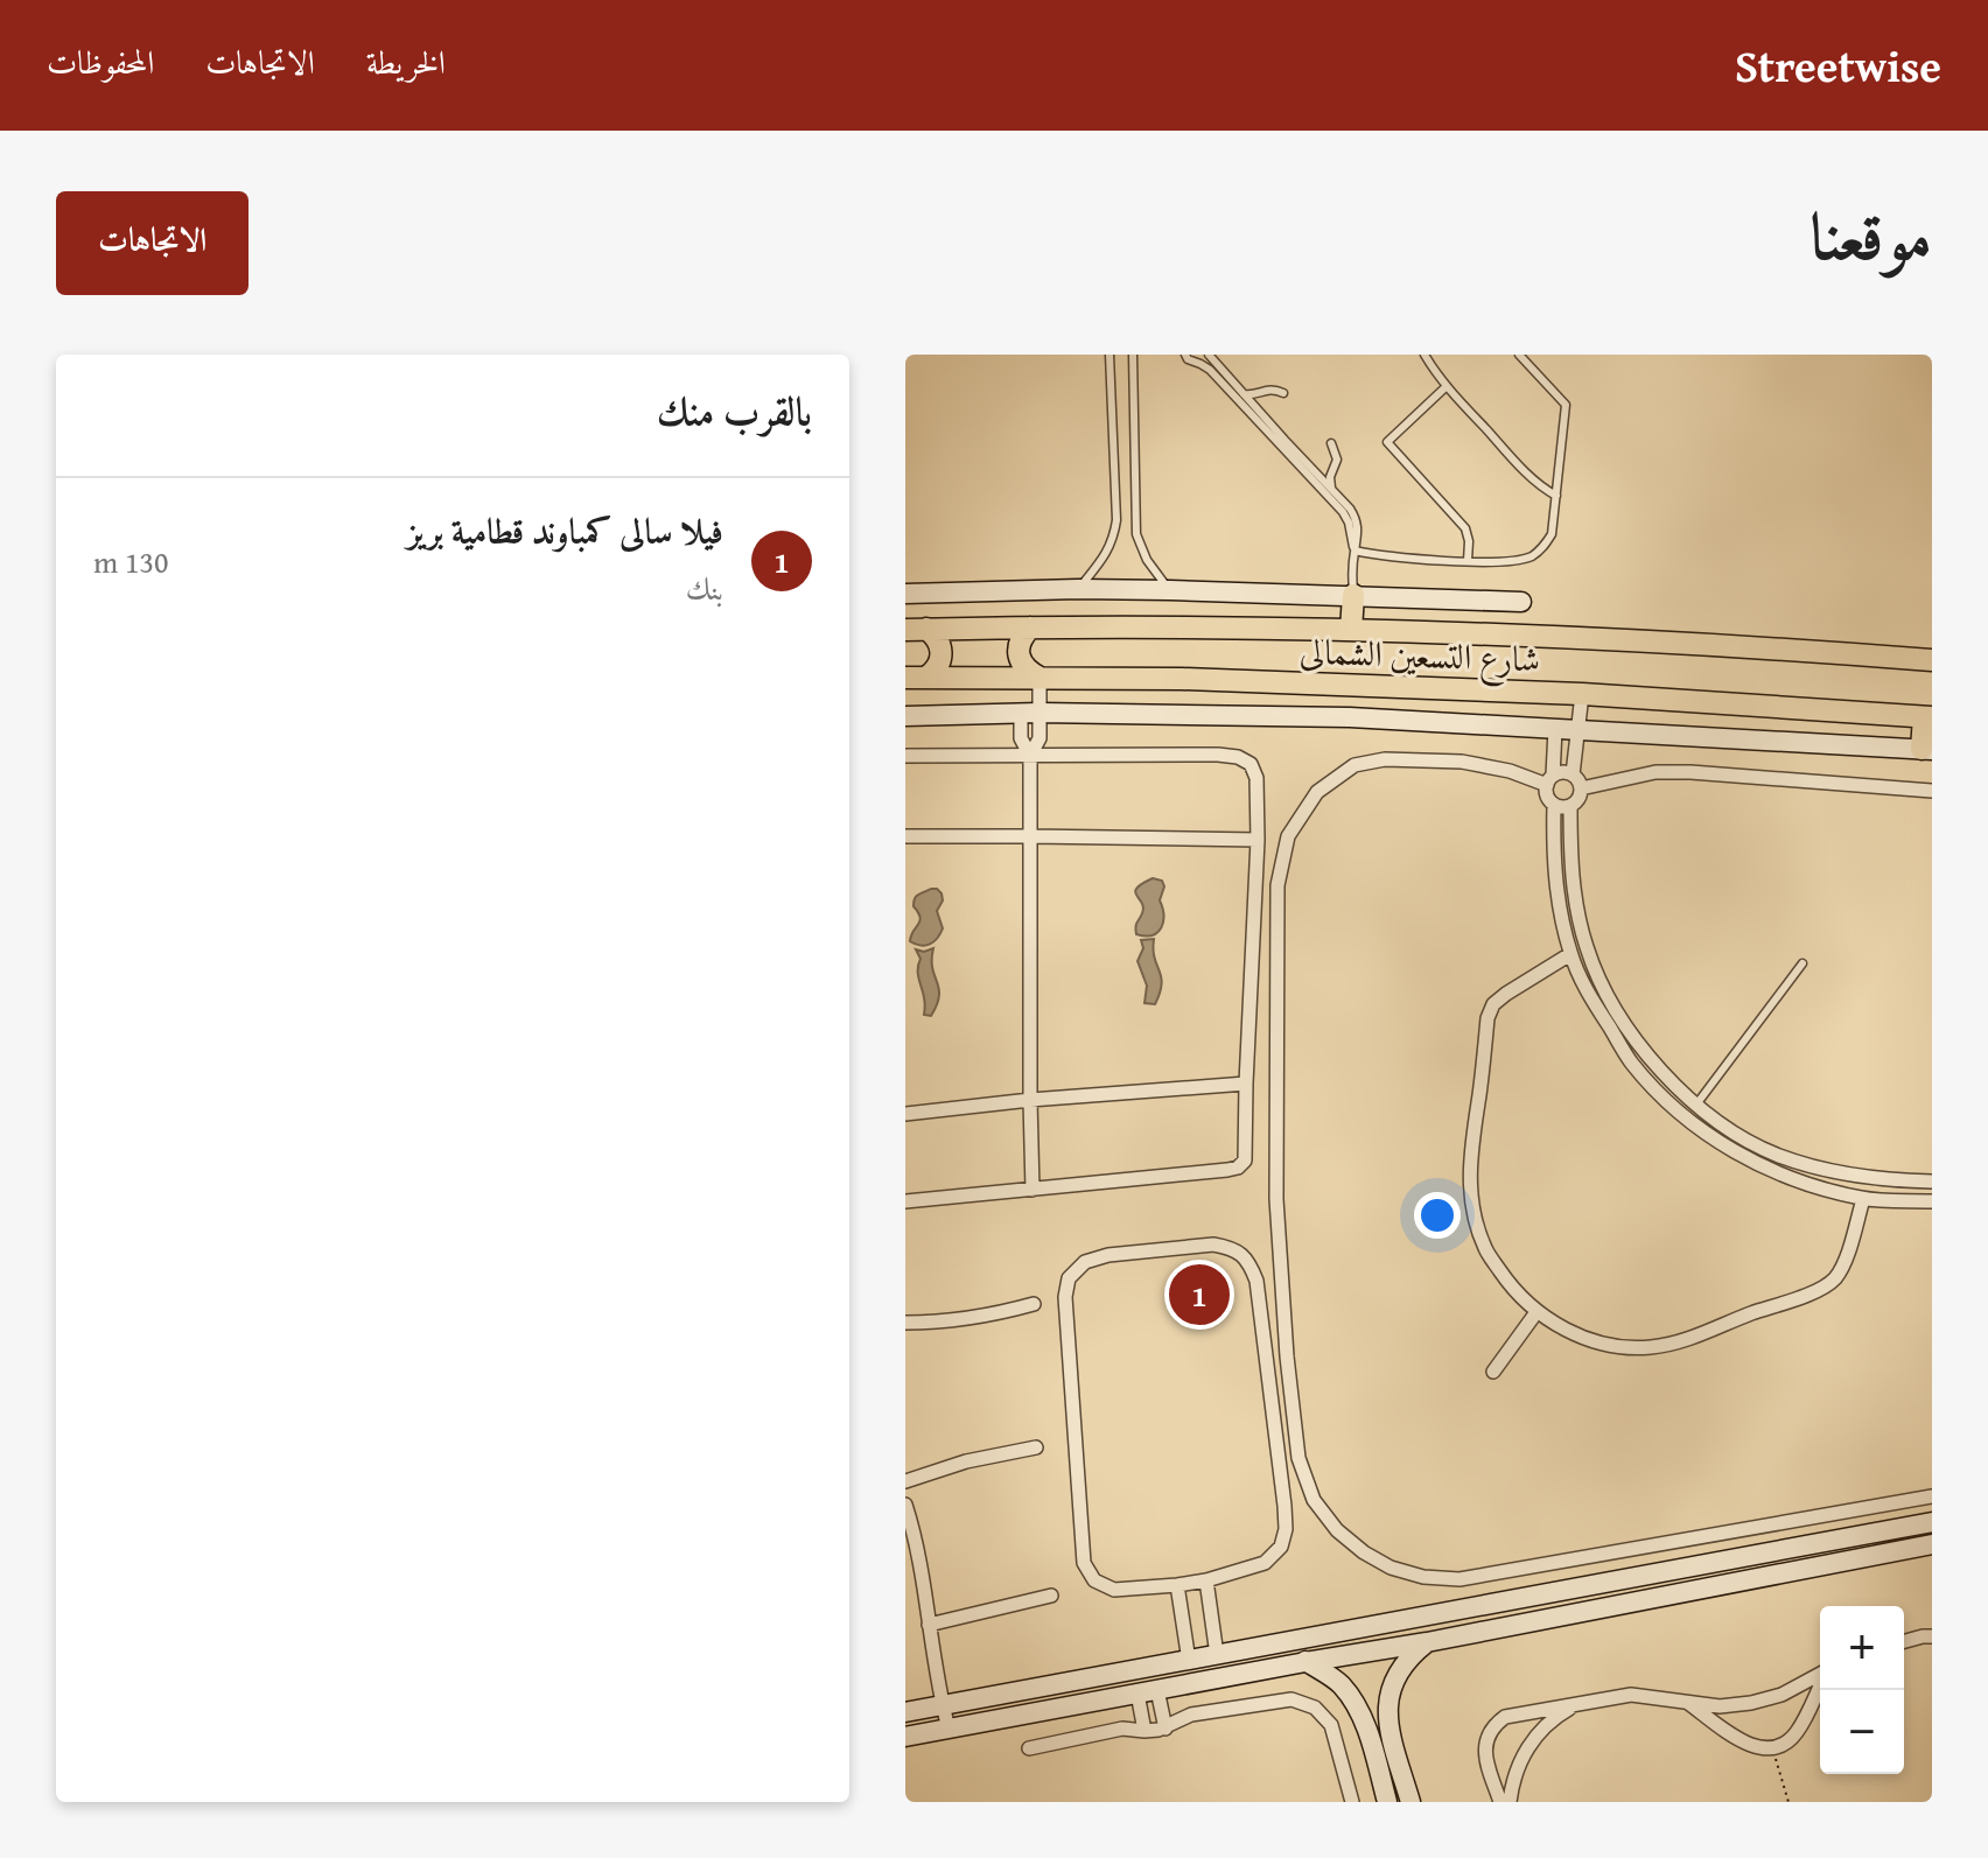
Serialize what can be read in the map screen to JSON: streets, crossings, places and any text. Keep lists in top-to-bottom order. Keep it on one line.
{"streets":{"main road":["شارع التسعين الشمالى"]},"page":{"header":"Streetwise","nav":["الخريطة","الاتجاهات","المحفوظات"],"title":"موقعنا","buttons":"الاتجاهات","heading":"بالقرب منك","list":[{"mark":"1","name":"فيلا سالى كمباوند قطامية بريز","note":"بنك","value":"130 m"}],"pins":"1","map_buttons":["+","−"]}}
